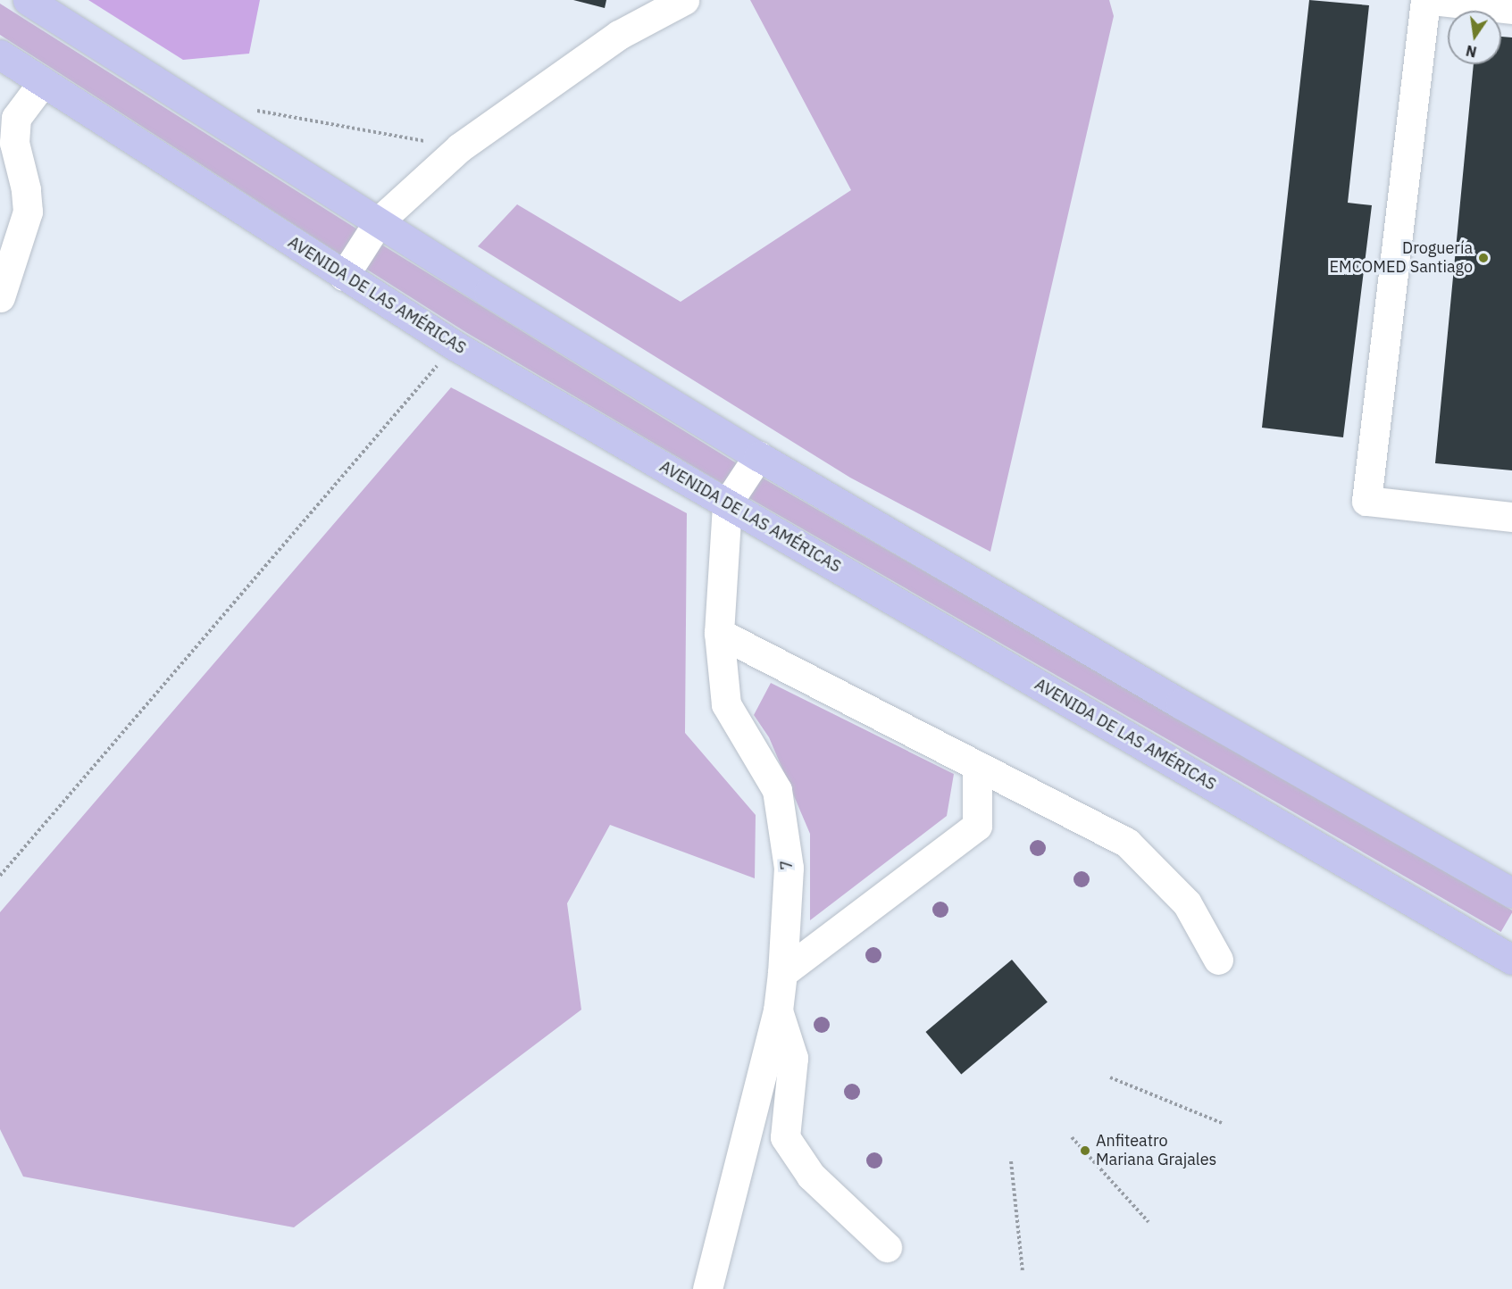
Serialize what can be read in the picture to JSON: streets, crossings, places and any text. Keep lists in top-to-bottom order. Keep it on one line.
{"streets":{"main road":["AVENIDA DE LAS AMÉRICAS"],"street":["7"]},"crossings":[["AVENIDA DE LAS AMÉRICAS","7"]],"places":["Droguería EMCOMED Santiago","Anfiteatro Mariana Grajales"],"north":"bottom"}
